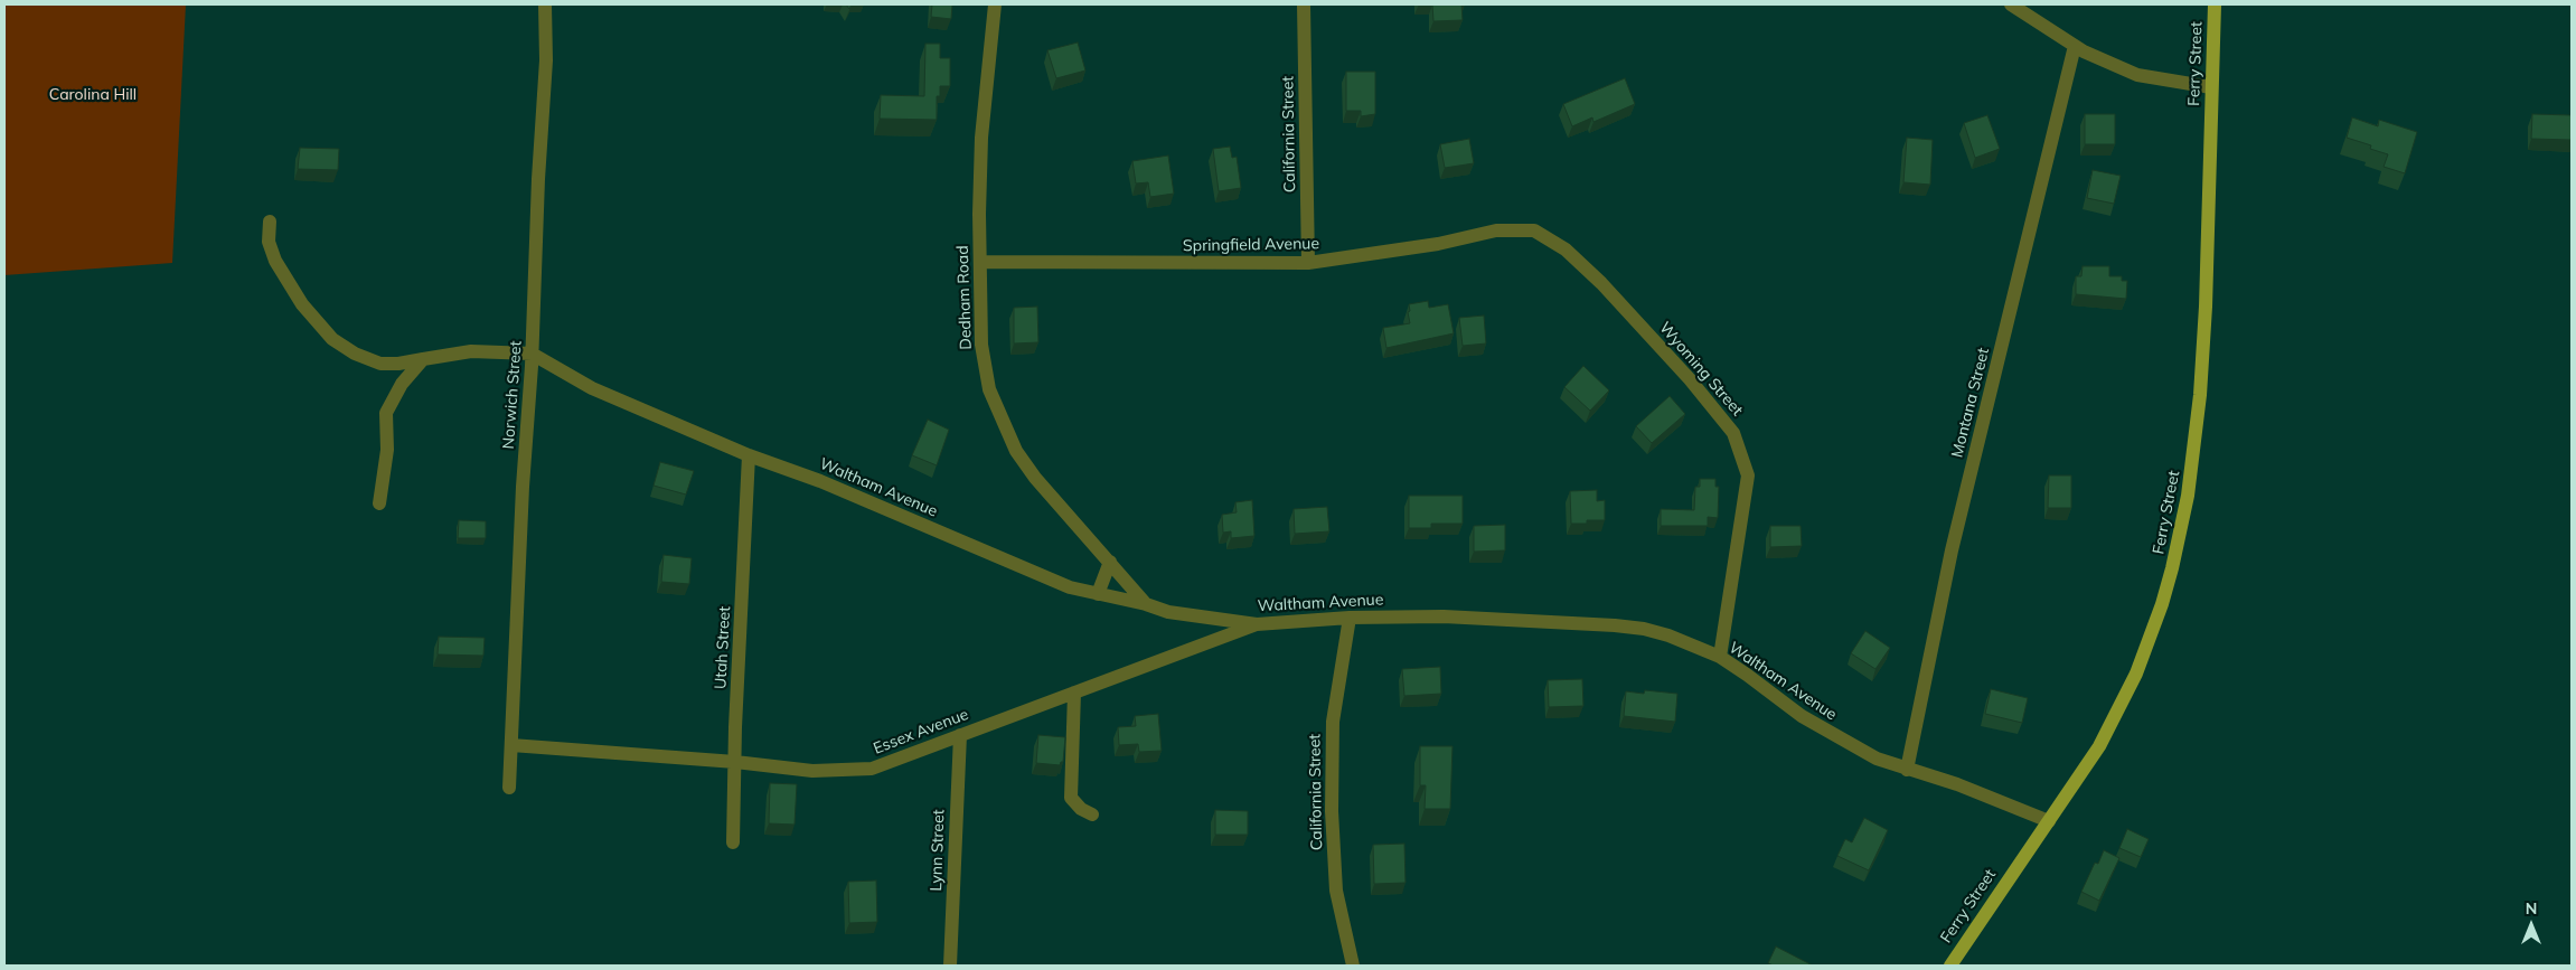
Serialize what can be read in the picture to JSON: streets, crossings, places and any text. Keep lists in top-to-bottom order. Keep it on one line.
{"streets":{"main road":["Ferry Street"],"street":["California Street","Springfield Avenue","Dedham Road","Wyoming Street","Norwich Street","Montana Street","Waltham Avenue","Utah Street","Essex Avenue","Lynn Street"]},"crossings":[["Ferry Street","Waltham Avenue"],["California Street","Springfield Avenue"],["California Street","Waltham Avenue"],["Springfield Avenue","Dedham Road"],["Springfield Avenue","Wyoming Street"],["Dedham Road","Waltham Avenue"],["Wyoming Street","Waltham Avenue"],["Norwich Street","Waltham Avenue"],["Norwich Street","Essex Avenue"],["Montana Street","Waltham Avenue"],["Waltham Avenue","Utah Street"],["Waltham Avenue","Essex Avenue"],["Utah Street","Essex Avenue"],["Essex Avenue","Lynn Street"]],"parks":["Carolina Hill"],"north":"top"}
